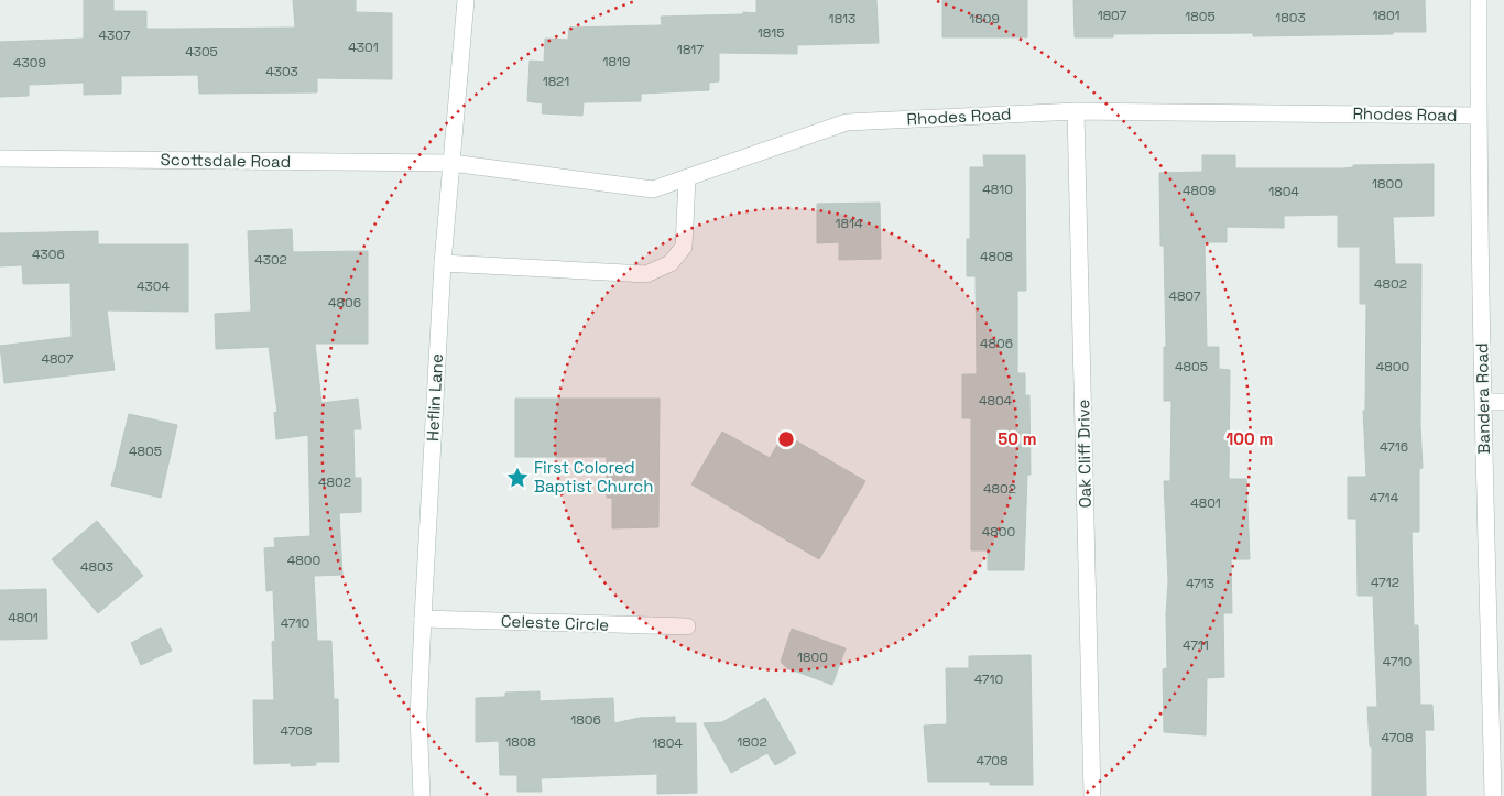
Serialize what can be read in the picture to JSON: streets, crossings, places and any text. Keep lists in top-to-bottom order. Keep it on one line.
{"streets":{"street":["Rhodes Road","Scottsdale Road","Heflin Lane","Bandera Road","Oak Cliff Drive","Celeste Circle"]},"crossings":[["Rhodes Road","Scottsdale Road"],["Rhodes Road","Heflin Lane"],["Rhodes Road","Bandera Road"],["Rhodes Road","Oak Cliff Drive"],["Scottsdale Road","Heflin Lane"],["Heflin Lane","Celeste Circle"]],"places":{"place":["First Colored Baptist Church"]},"house_numbers":["1807","1801","1805","1803","1813","1809","1815","4307","4301","1817","4305","1819","4309","4303","1821","1800","4810","4809","1804","1814","4306","4808","4302","4802","4304","4807","4806","4806","4807","4805","4800","4804","4716","4805","4802","4802","4714","4801","4800","4800","4803","4712","4713","4801","4710","4711","1800","4710","4710","1806","4708","4708","1808","1802","1804","4708"],"rings":["50 m","100 m"]}
